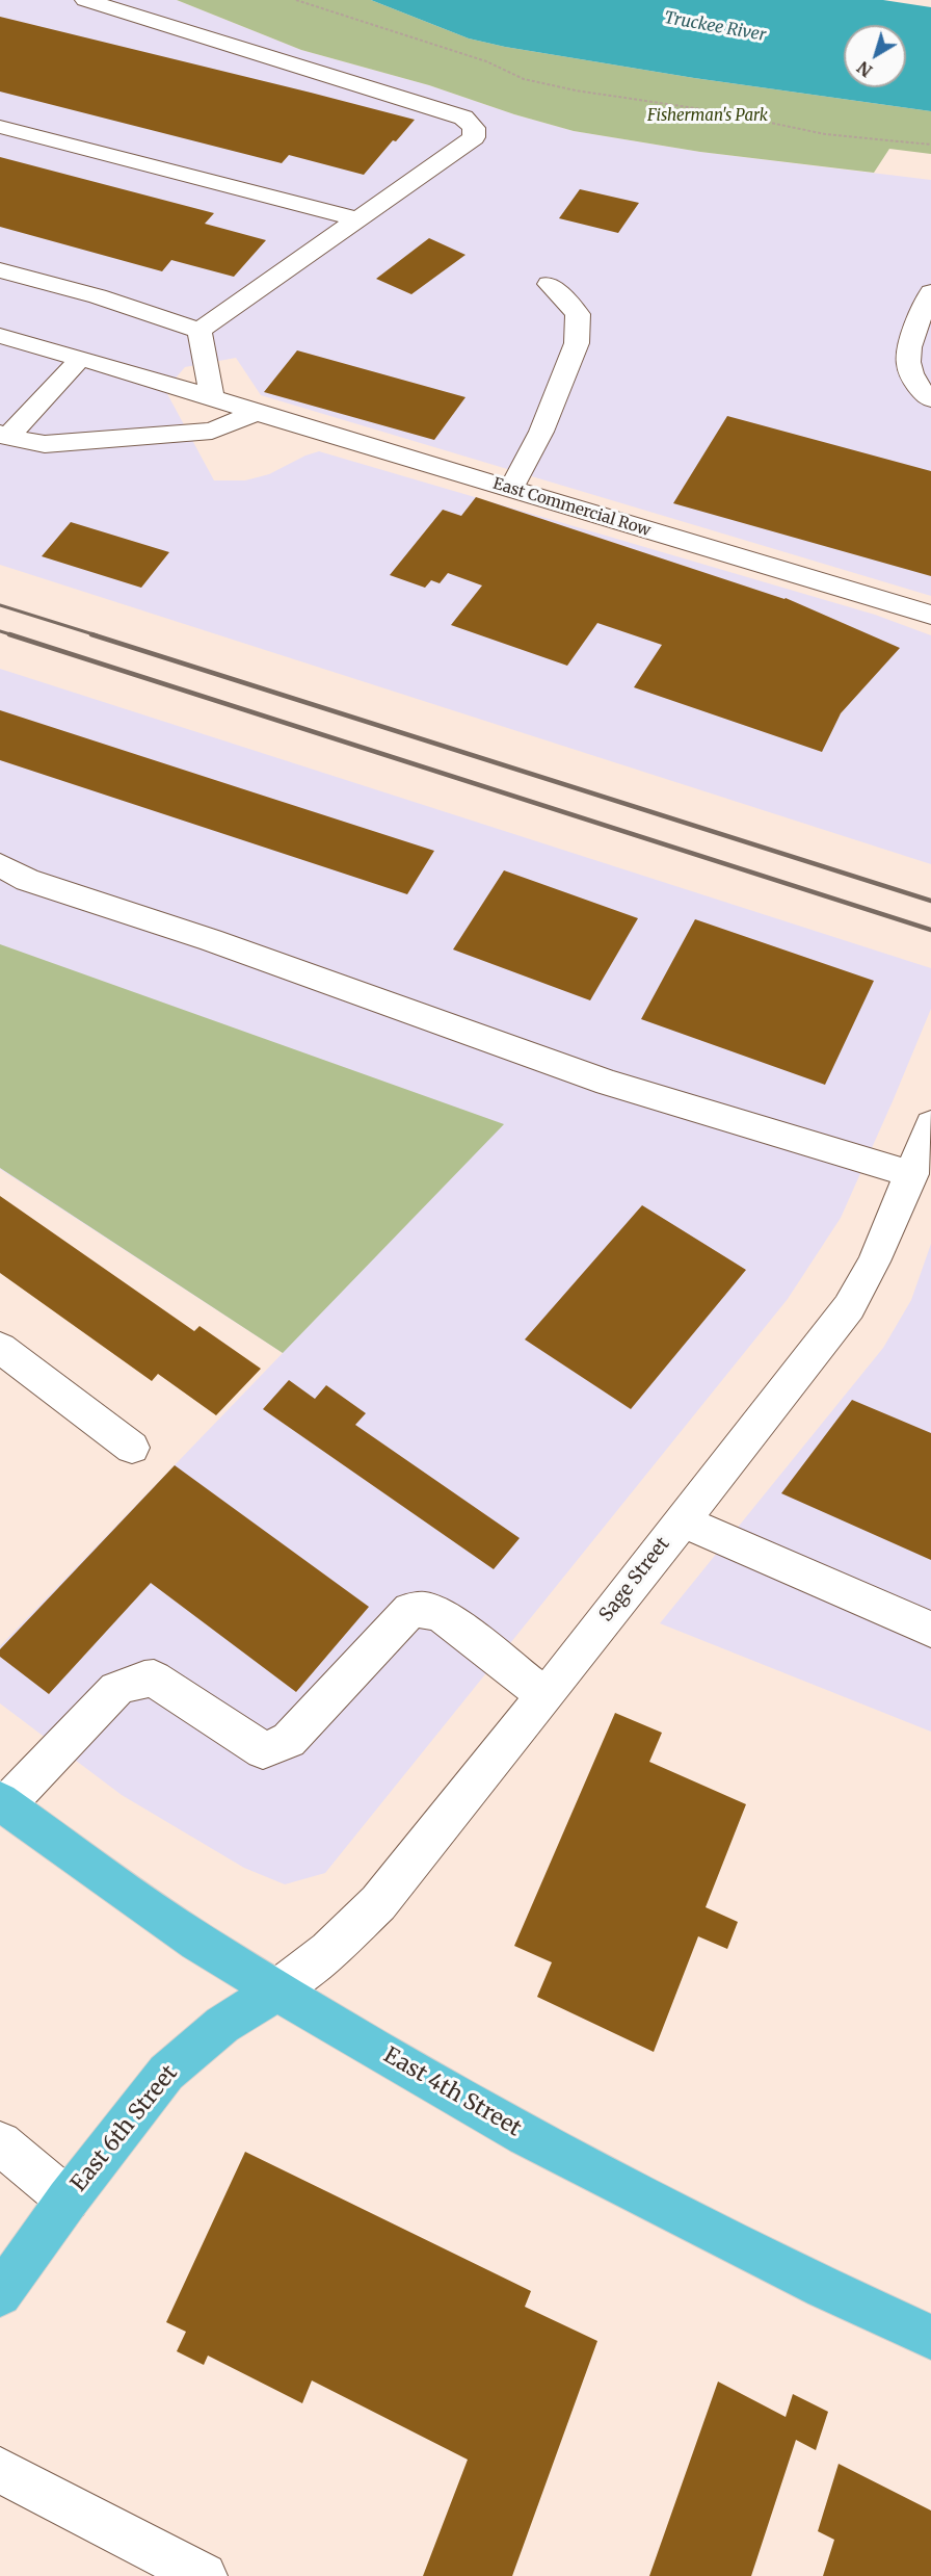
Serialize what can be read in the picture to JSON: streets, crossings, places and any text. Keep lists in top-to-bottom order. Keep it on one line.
{"streets":{"main road":["East 4th Street","East 6th Street"],"street":["East Commercial Row","Sage Street"]},"crossings":[["Sage Street","East 4th Street"],["Sage Street","East 6th Street"],["East 4th Street","East 6th Street"]],"water":["Truckee River"],"parks":["Fisherman's Park"],"north":"bottom left"}
